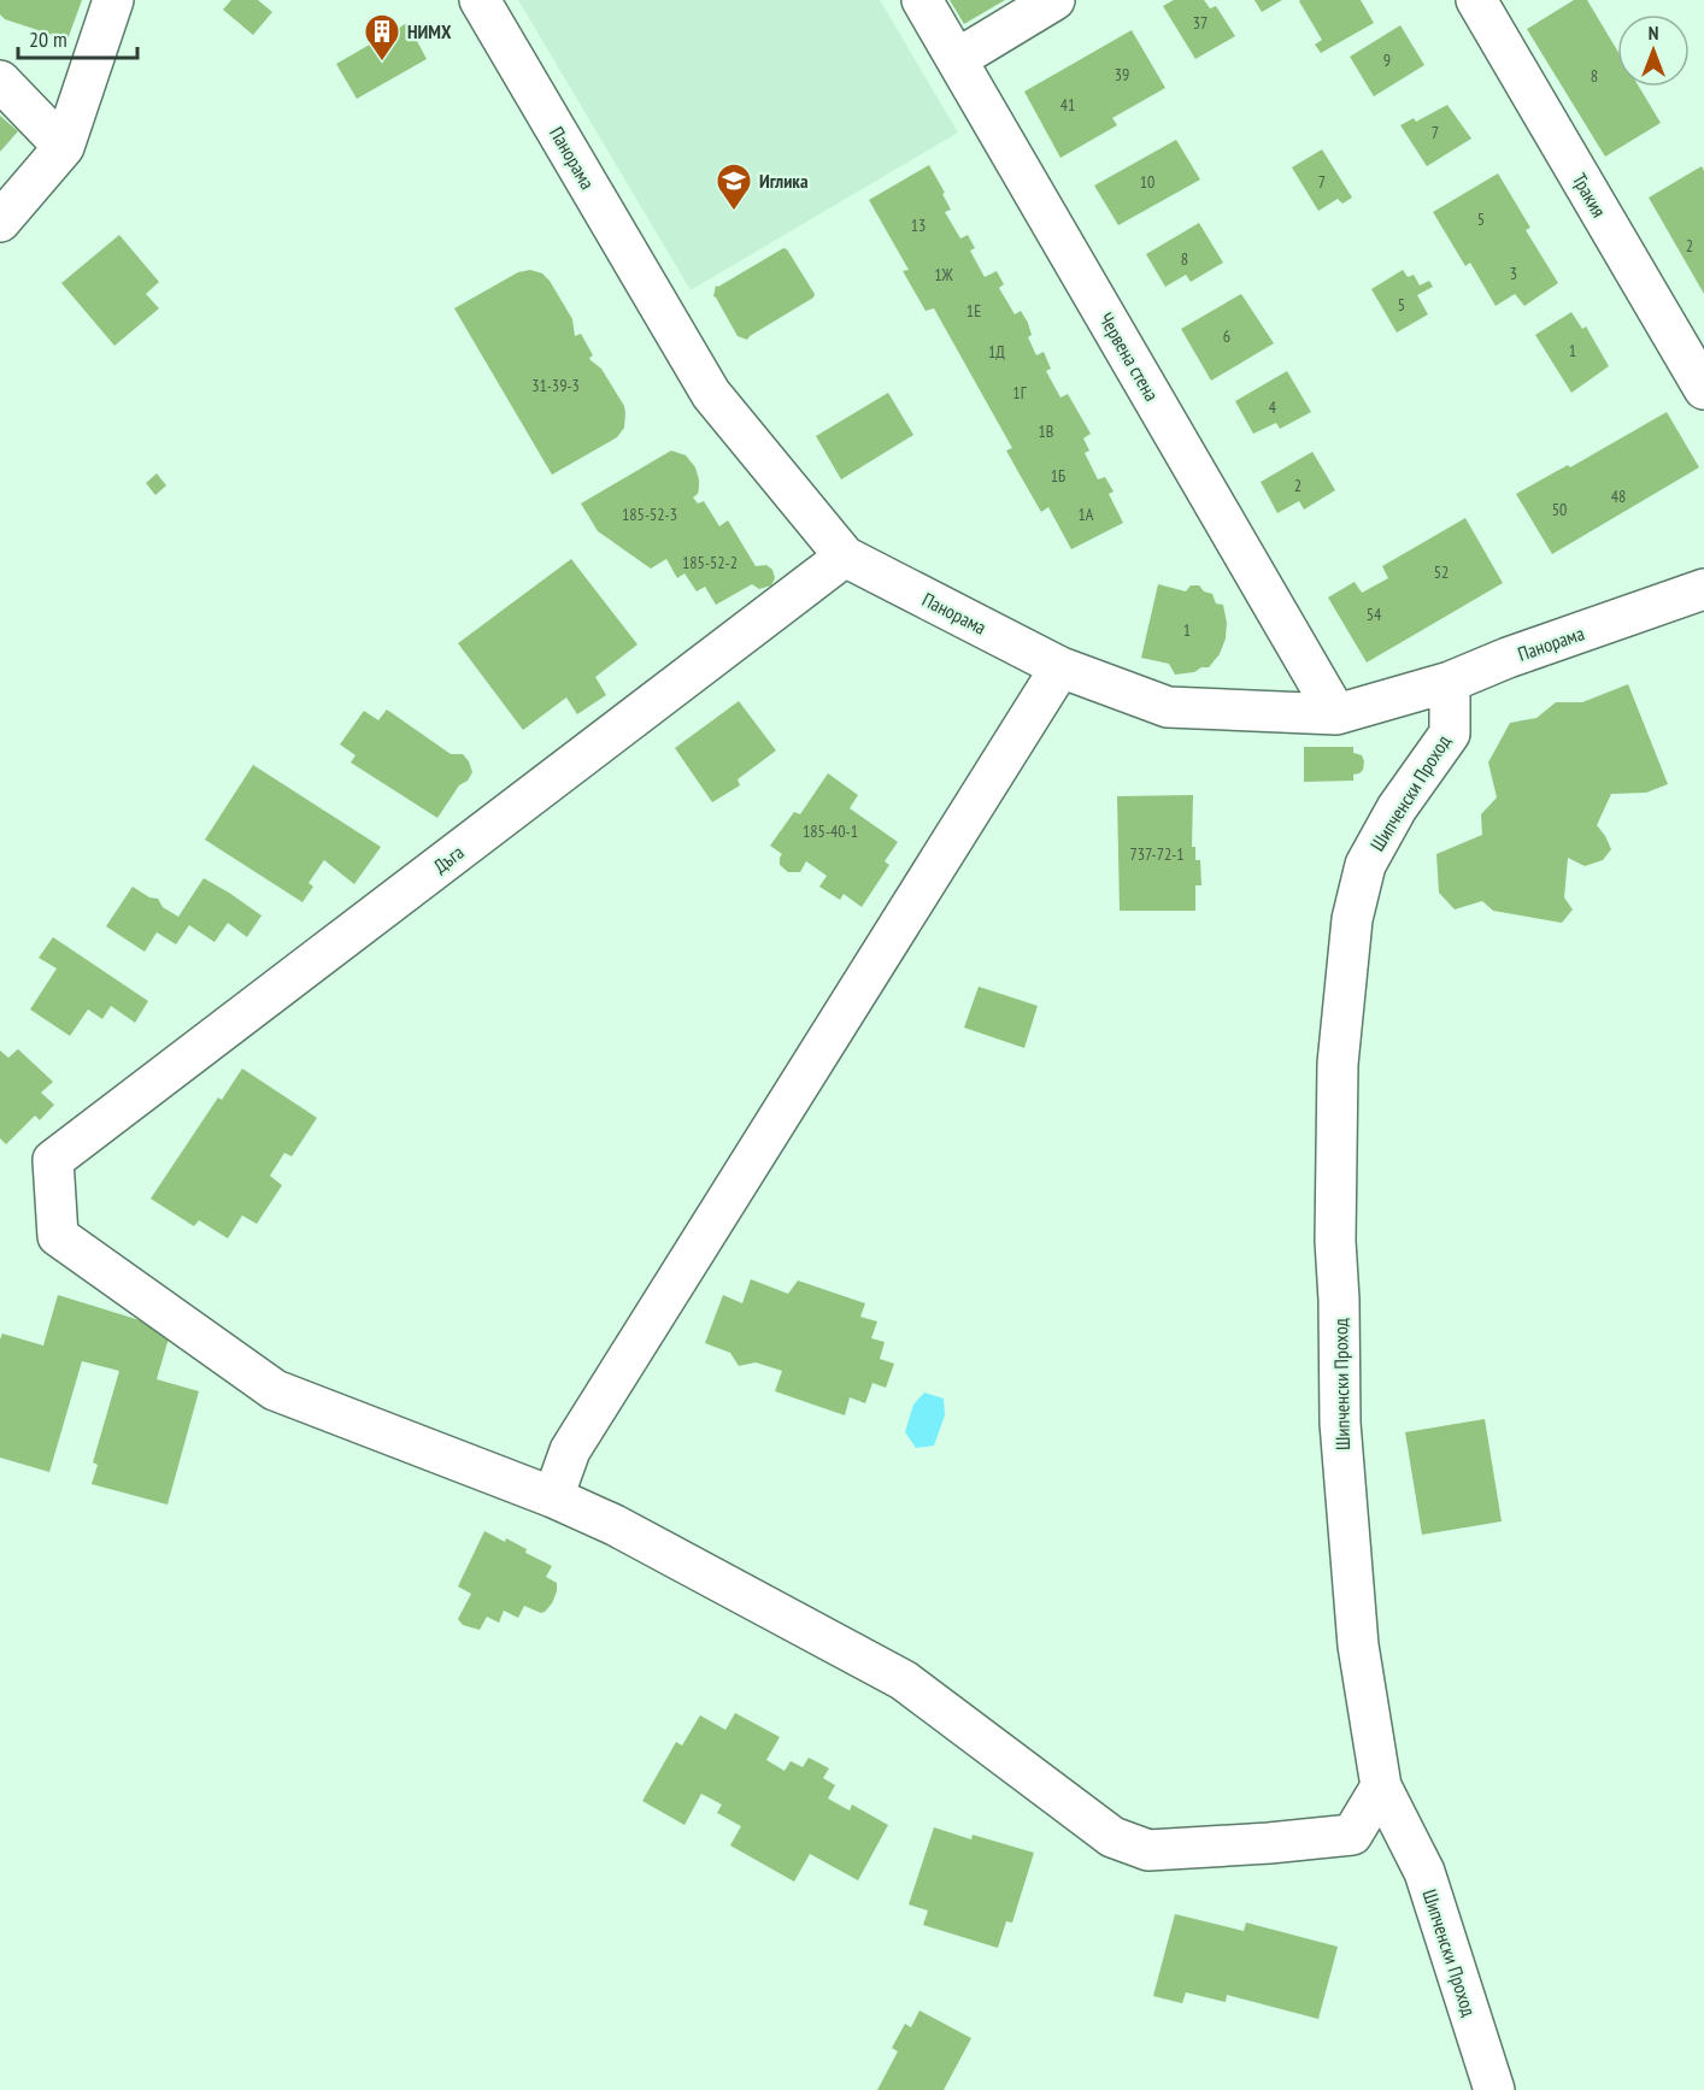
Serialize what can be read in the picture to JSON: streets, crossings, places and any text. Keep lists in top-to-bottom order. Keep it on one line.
{"streets":{"street":["Панорама","Тракия","Червена стена","Шипченски Проход","Дъга"]},"crossings":[["Панорама","Червена стена"],["Панорама","Шипченски Проход"],["Панорама","Дъга"]],"places":{"building":["НИМХ"],"school or university":["Иглика"]},"house_numbers":["37","9","39","8","41","7","10","7","5","13","2","8","3","1Ж","5","1Е","6","1","1Д","31-39-3","1Г","4","1В","1Б","2","48","50","185-52-3","1А","185-52-2","52","54","1","185-40-1","737-72-1"],"scale_bar":"20 m","north":"top"}
